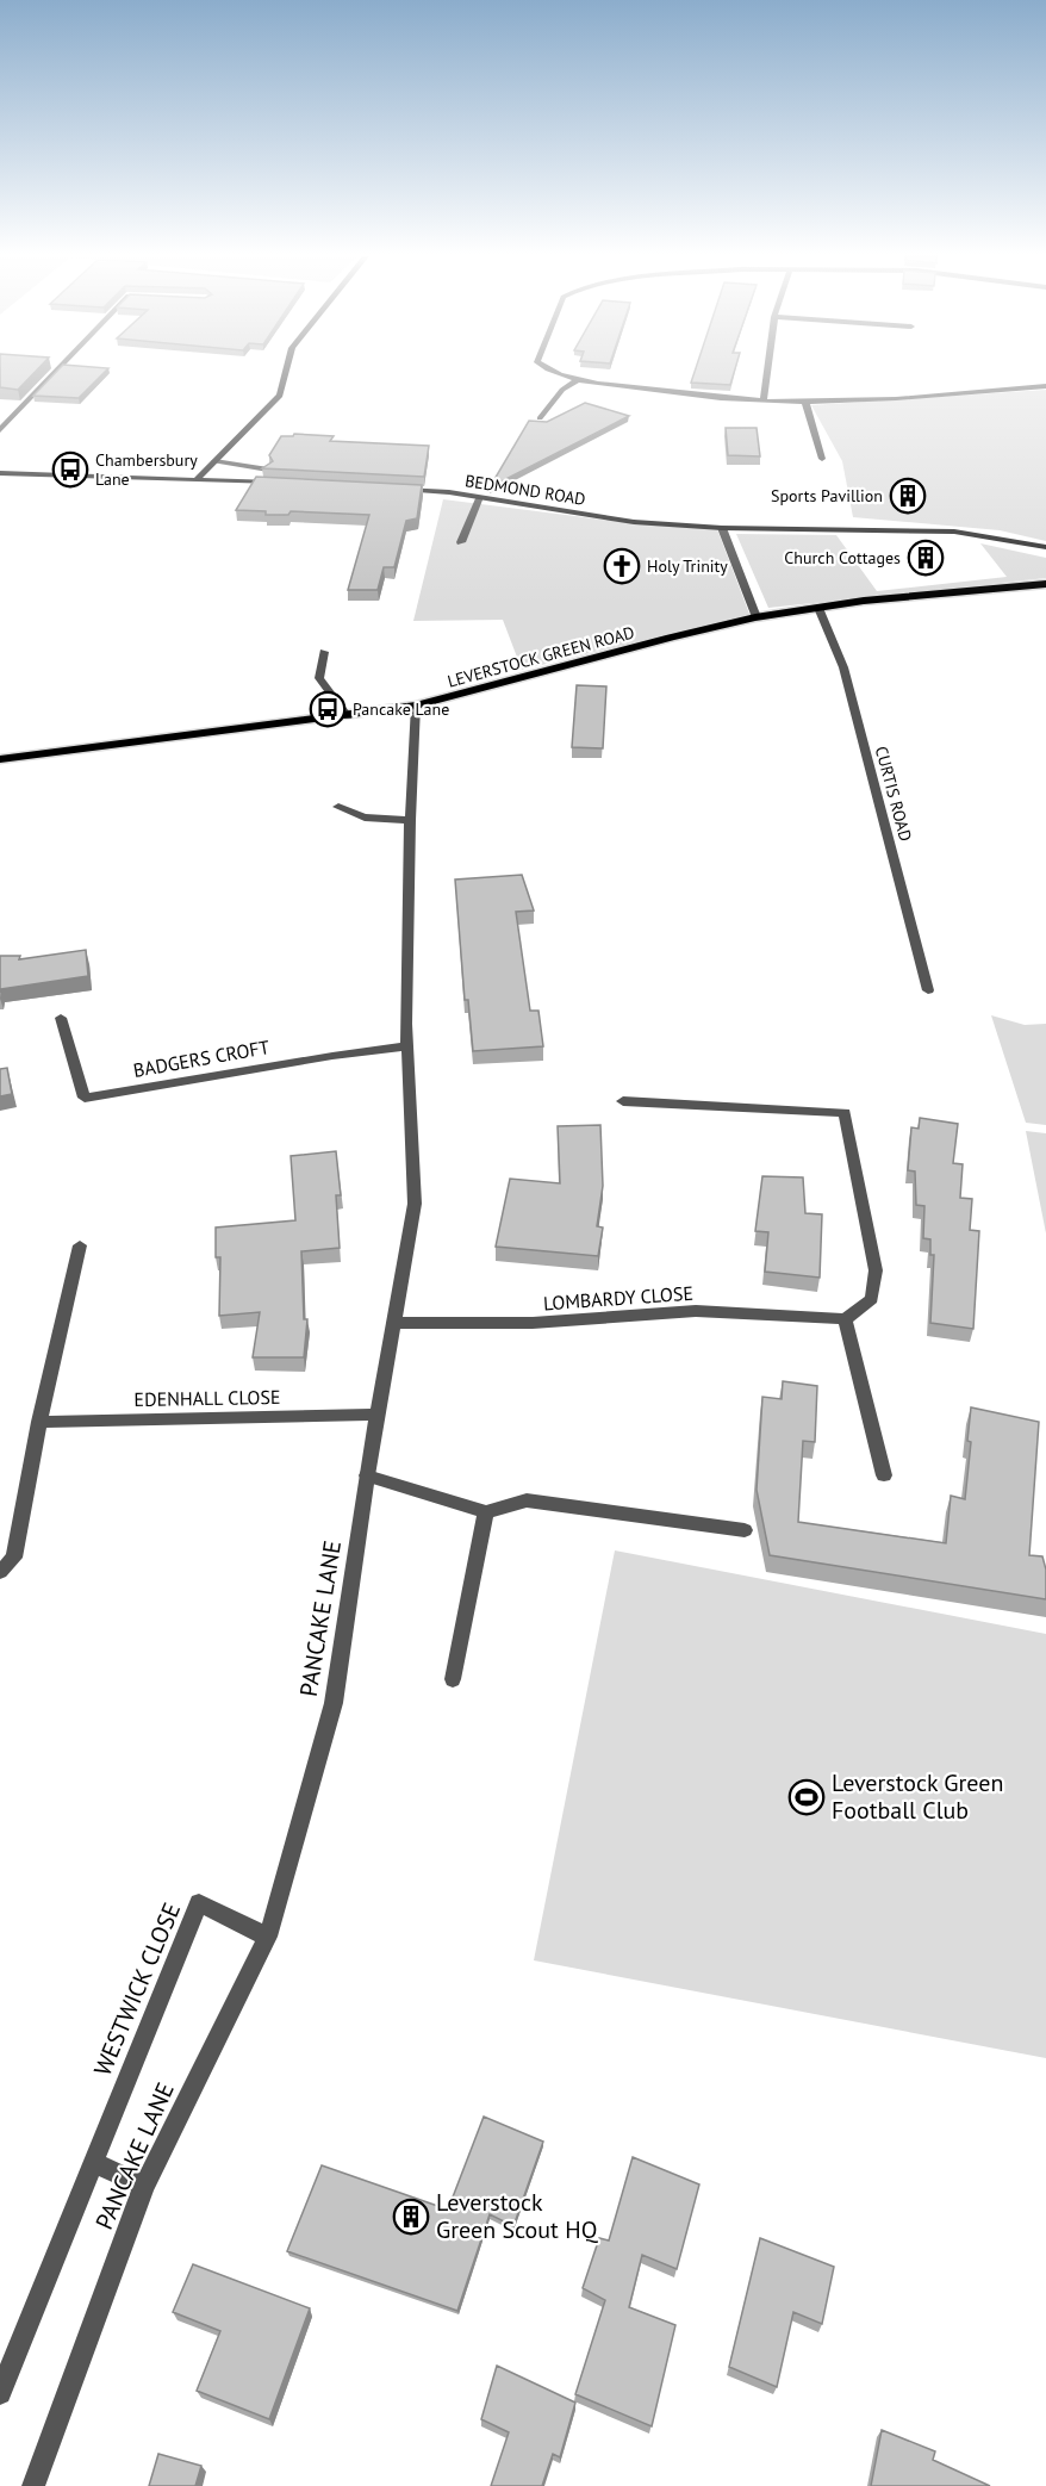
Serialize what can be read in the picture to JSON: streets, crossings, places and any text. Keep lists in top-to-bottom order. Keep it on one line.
{"streets":{"main road":["LEVERSTOCK GREEN ROAD"],"street":["BEDMOND ROAD","CURTIS ROAD","BADGERS CROFT","LOMBARDY CLOSE","EDENHALL CLOSE","PANCAKE LANE","WESTWICK CLOSE"]},"crossings":[["LEVERSTOCK GREEN ROAD","CURTIS ROAD"],["LEVERSTOCK GREEN ROAD","PANCAKE LANE"],["BADGERS CROFT","PANCAKE LANE"],["LOMBARDY CLOSE","PANCAKE LANE"],["EDENHALL CLOSE","PANCAKE LANE"],["PANCAKE LANE","WESTWICK CLOSE"]],"places":{"bus stop":["Chambersbury Lane","Pancake Lane"],"building":["Sports Pavillion","Church Cottages","Leverstock Green Scout HQ"],"church":["Holy Trinity"],"sports":["Leverstock Green Football Club"]}}
